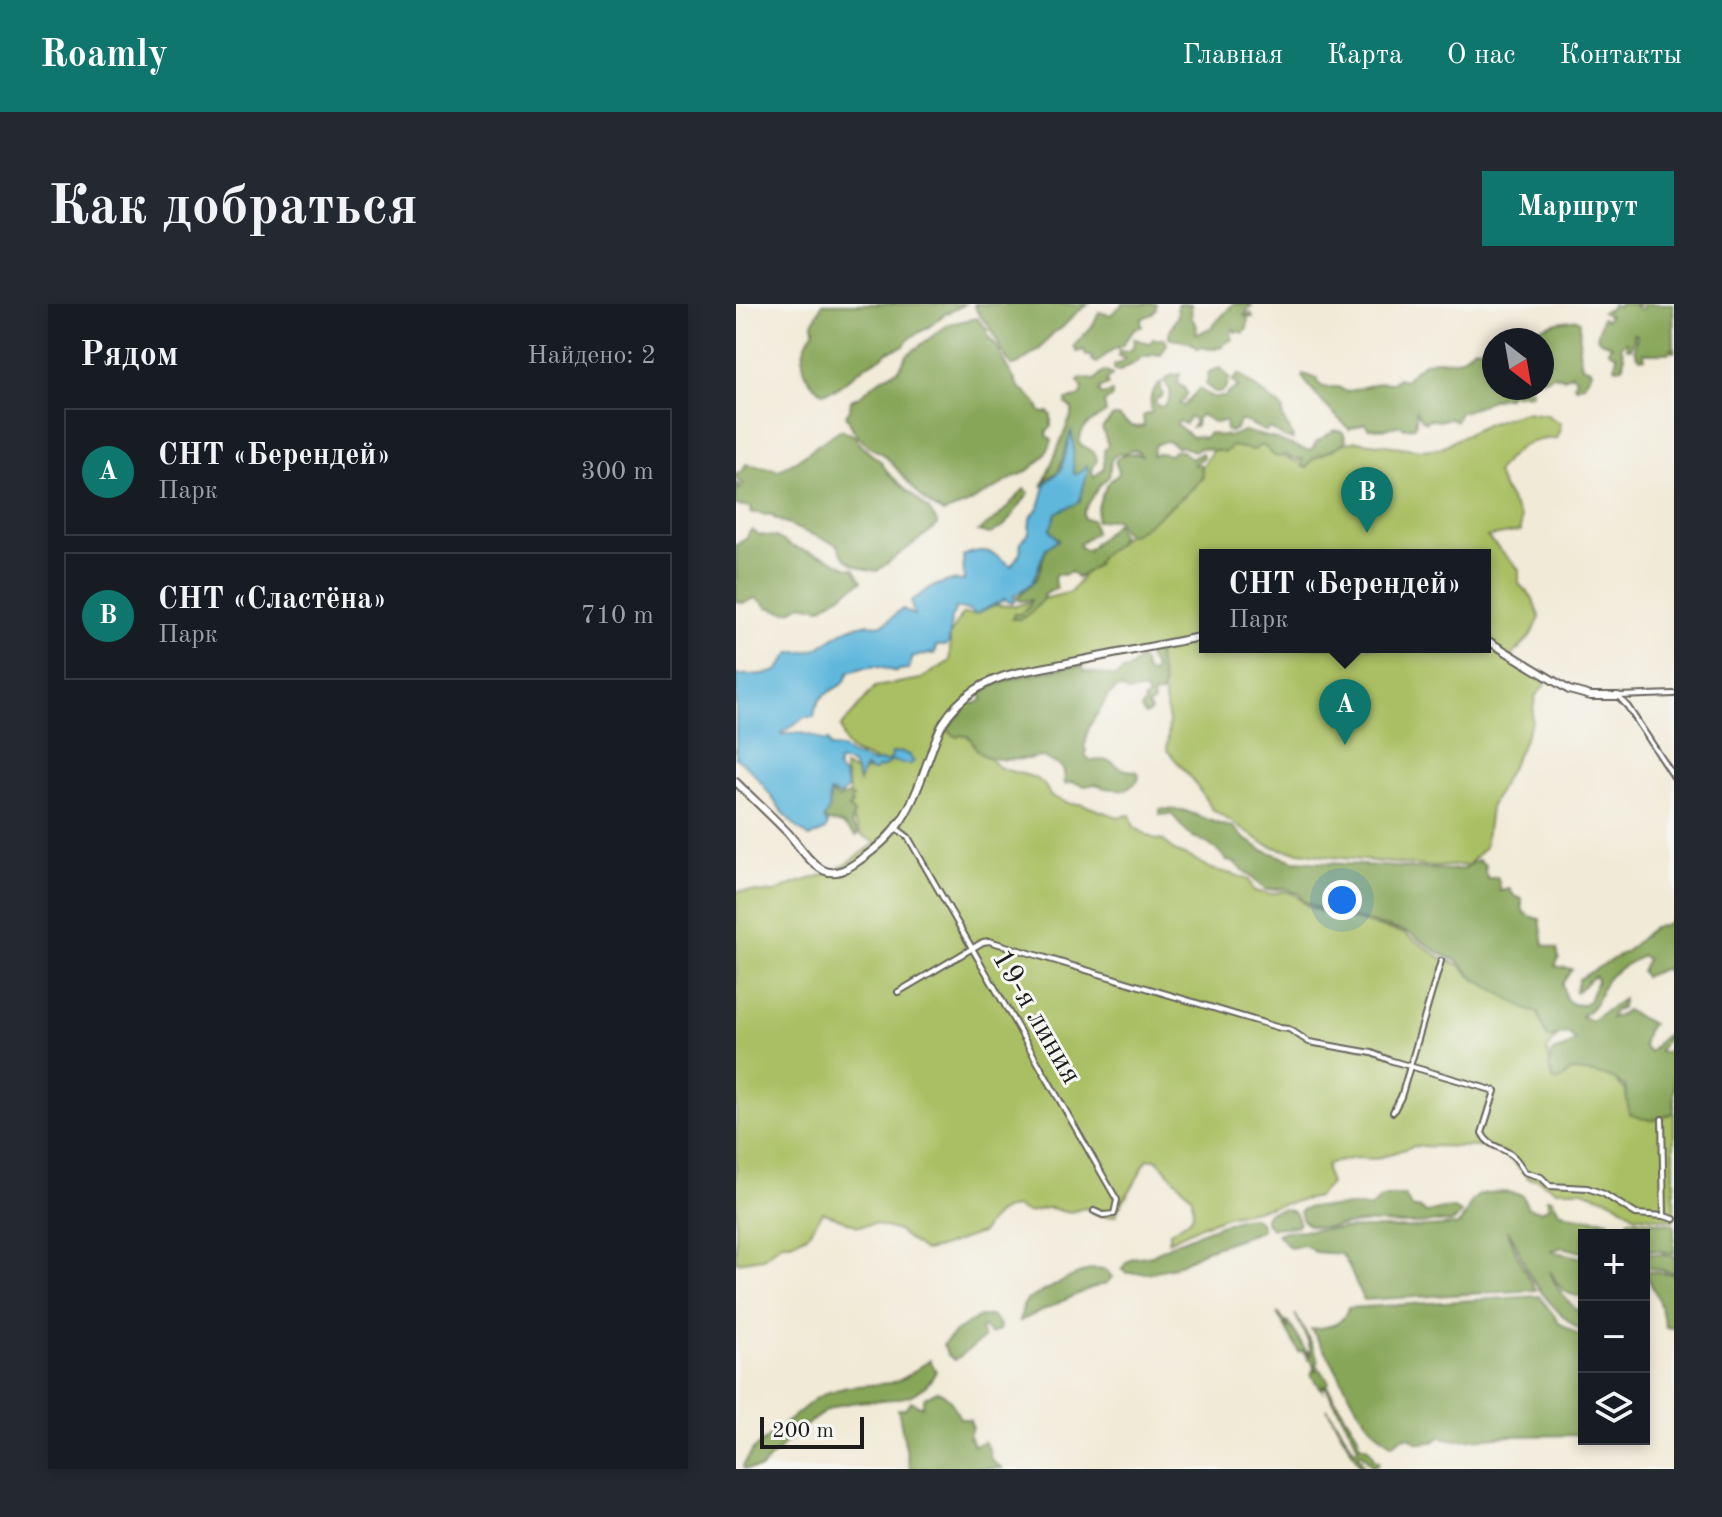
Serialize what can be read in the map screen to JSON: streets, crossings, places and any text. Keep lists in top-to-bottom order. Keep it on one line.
{"streets":{"street":["19-я линия"]},"scale_bar":"200 m","north":"bottom right","page":{"header":"Roamly","nav":["Главная","Карта","О нас","Контакты"],"buttons":"Маршрут","title":"Как добраться","heading":["Рядом","Найдено: 2"],"list":[{"mark":"A","name":"СНТ «Берендей»","note":"Парк","value":"300 m"},{"mark":"B","name":"СНТ «Сластёна»","note":"Парк","value":"710 m"}],"pins":["B","A"],"popup":["СНТ «Берендей»","Парк"],"map_buttons":["+","−"],"scale":"200 m"}}
